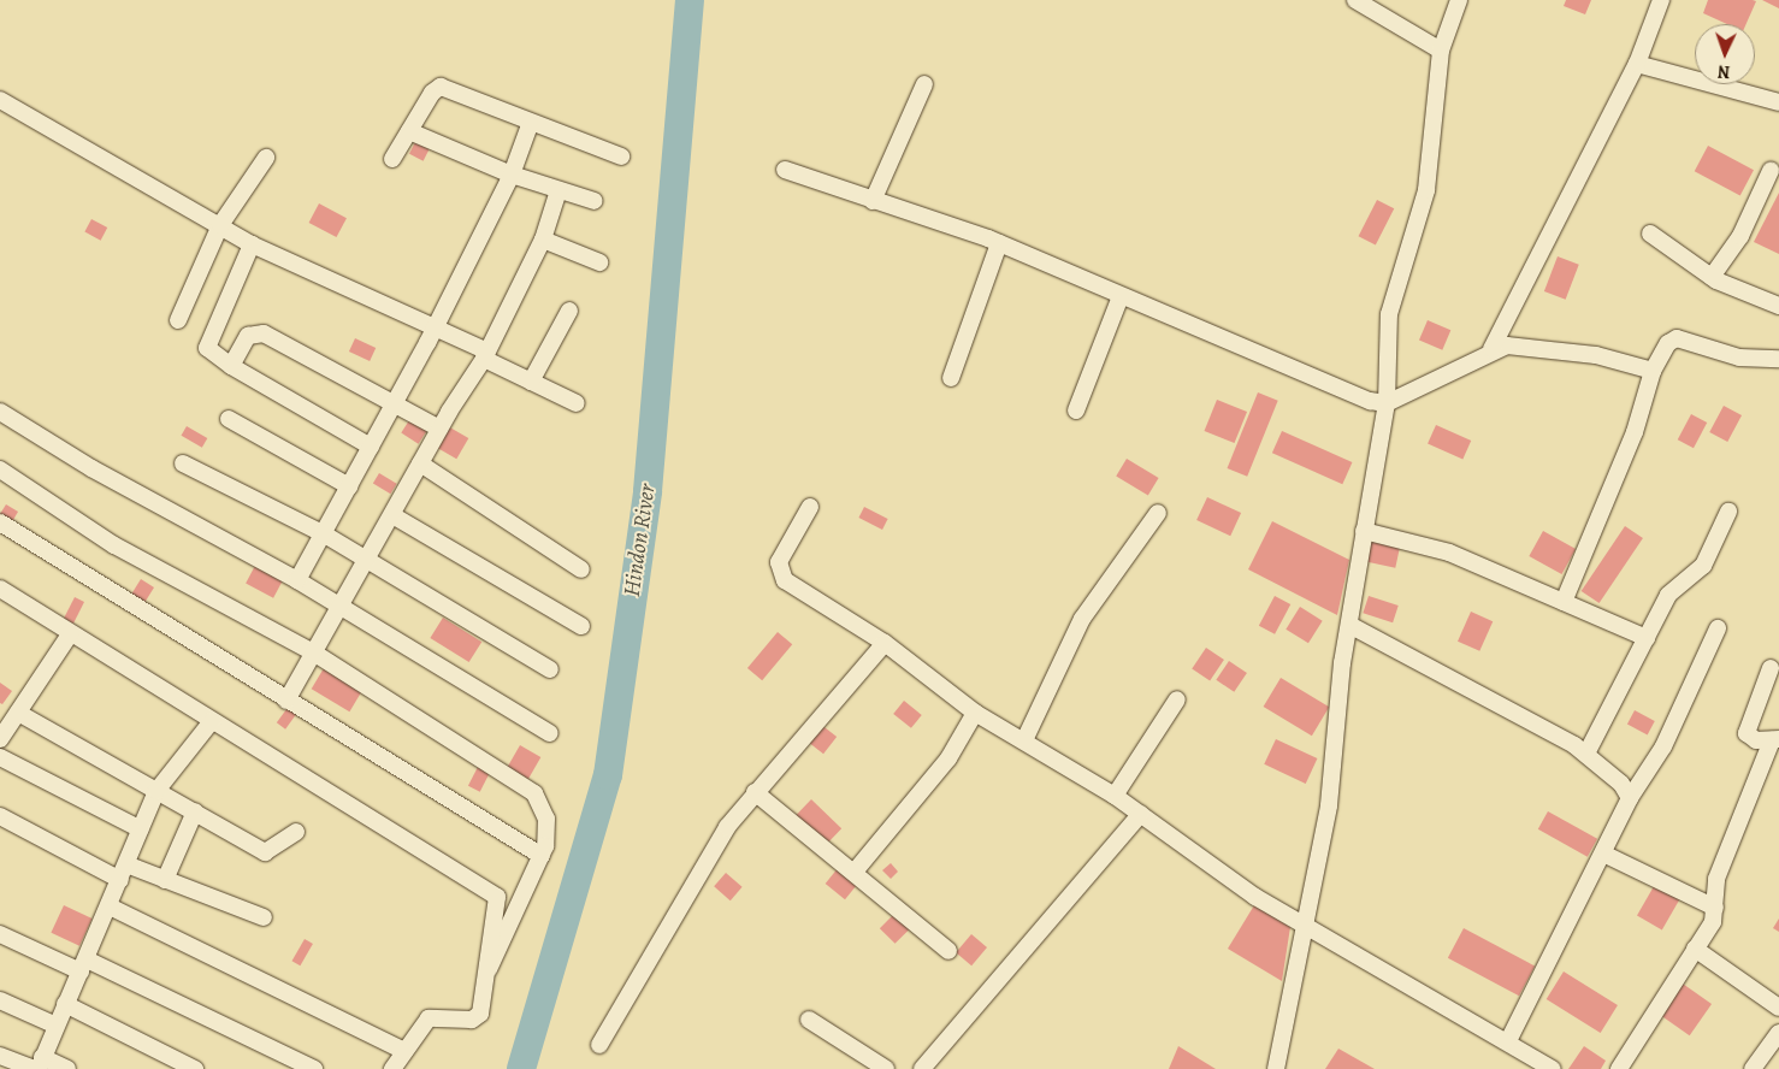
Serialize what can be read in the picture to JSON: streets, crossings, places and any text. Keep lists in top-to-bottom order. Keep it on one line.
{"water":["Hindon River"],"north":"bottom"}
